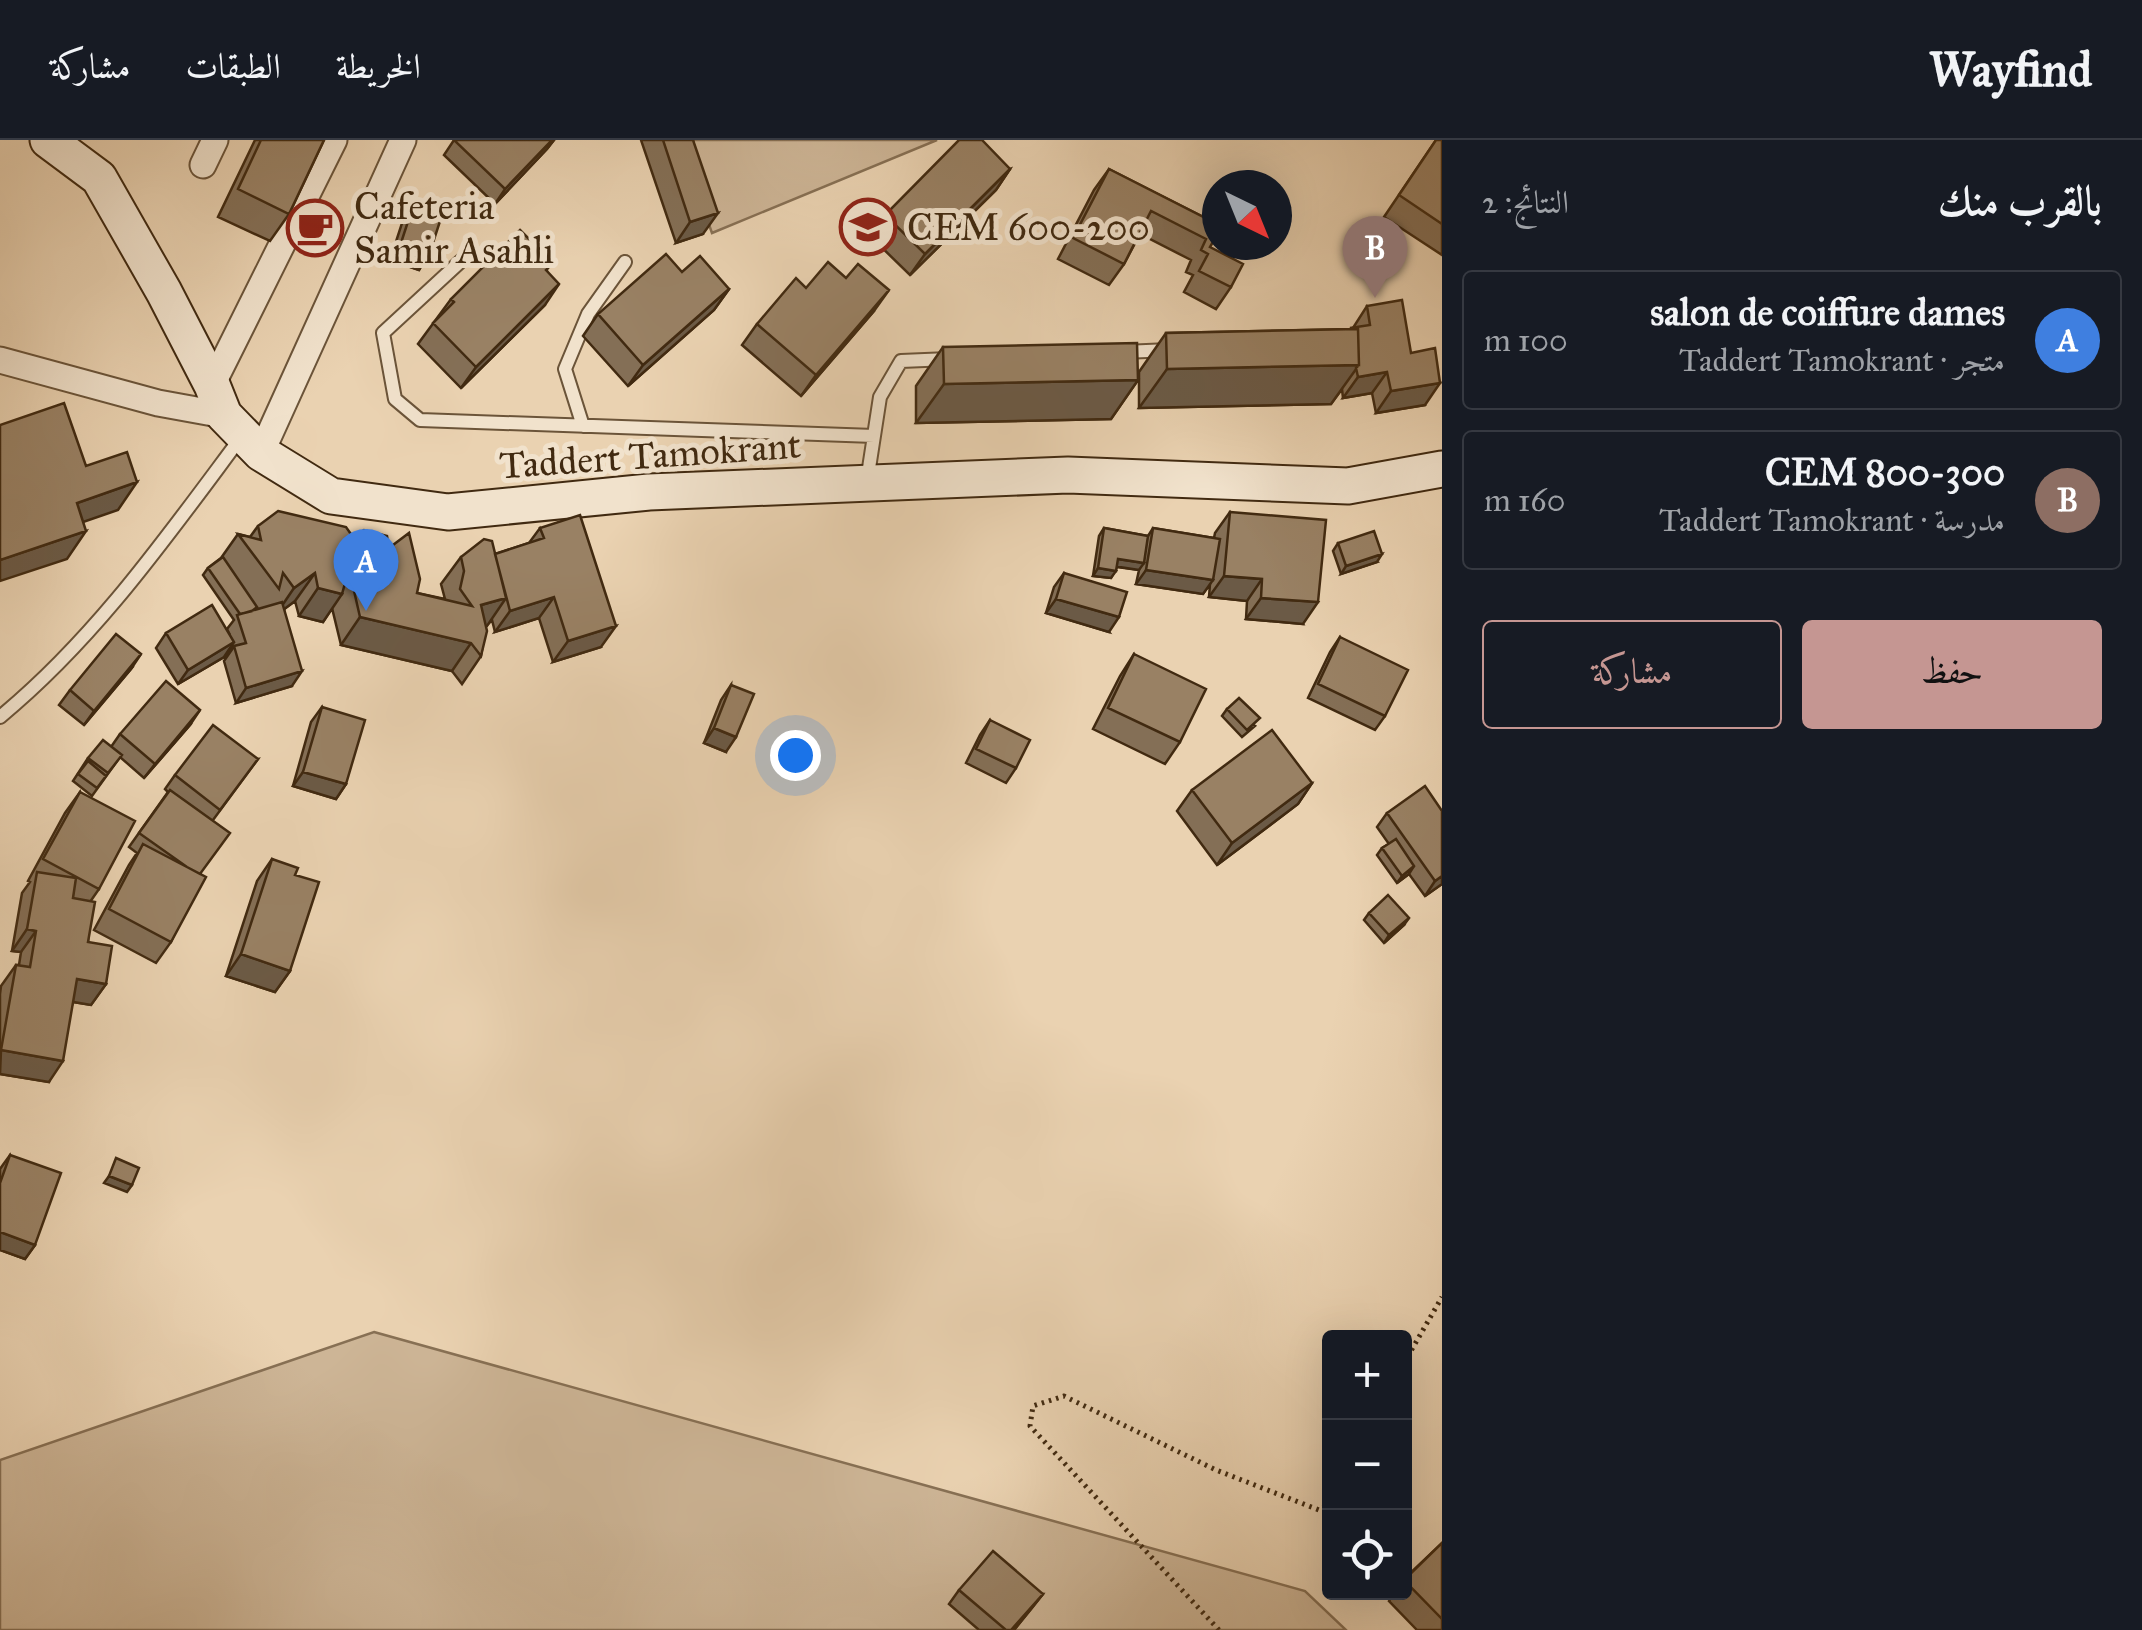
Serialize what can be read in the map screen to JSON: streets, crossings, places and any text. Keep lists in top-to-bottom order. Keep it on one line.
{"streets":{"main road":["Taddert Tamokrant"]},"places":{"school or university":["CEM 600-200"],"cafe":["Cafeteria Samir Asahli"]},"north":"bottom right","page":{"header":"Wayfind","nav":["الخريطة","الطبقات","مشاركة"],"heading":["بالقرب منك","النتائج: 2"],"pins":["B","A"],"list":[{"mark":"A","name":"salon de coiffure dames","note":"متجر · Taddert Tamokrant","value":"100 m"},{"mark":"B","name":"CEM 800-300","note":"مدرسة · Taddert Tamokrant","value":"160 m"}],"buttons":["حفظ","مشاركة"],"map_buttons":["+","−"]}}
